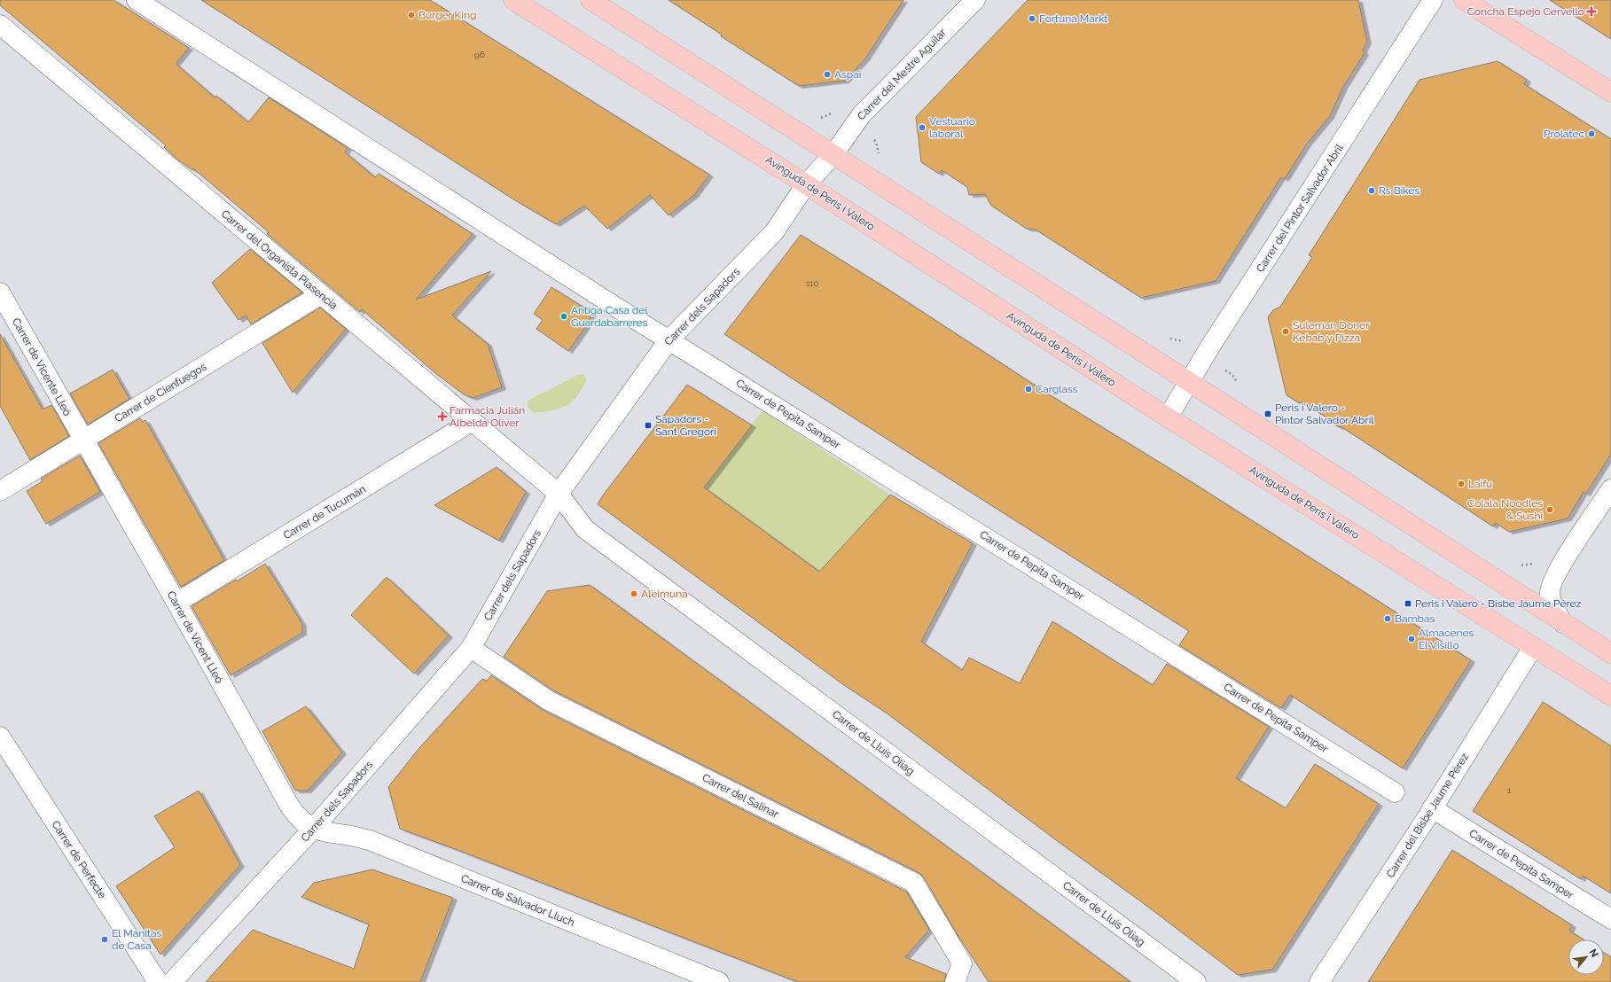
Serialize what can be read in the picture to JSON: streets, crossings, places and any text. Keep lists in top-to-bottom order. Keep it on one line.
{"streets":{"main road":["Avinguda de Peris i Valero"],"street":["Carrer del Mestre Aguilar","Carrer del Pintor Salvador Abril","Carrer del Organista Plasencia","Carrer dels Sapadors","Carrer de Vicente Lleó","Carrer de Cienfuegos","Carrer de Pepita Samper","Carrer de Tucumán","Carrer de Vicent Lleó","Carrer de Lluís Oliag","Carrer del Salinar","Carrer del Bisbe Jaume Pérez","Carrer de Perfecte","Carrer de Salvador Lluch"]},"crossings":[["Carrer del Mestre Aguilar","Carrer dels Sapadors"],["Avinguda de Peris i Valero","Carrer del Pintor Salvador Abril"],["Avinguda de Peris i Valero","Carrer dels Sapadors"],["Avinguda de Peris i Valero","Carrer del Bisbe Jaume Pérez"],["Carrer del Organista Plasencia","Carrer dels Sapadors"],["Carrer del Organista Plasencia","Carrer de Cienfuegos"],["Carrer del Organista Plasencia","Carrer de Tucumán"],["Carrer del Organista Plasencia","Carrer de Lluís Oliag"],["Carrer dels Sapadors","Carrer de Pepita Samper"],["Carrer dels Sapadors","Carrer de Vicent Lleó"],["Carrer dels Sapadors","Carrer de Lluís Oliag"],["Carrer dels Sapadors","Carrer del Salinar"],["Carrer dels Sapadors","Carrer de Salvador Lluch"],["Carrer de Vicente Lleó","Carrer de Cienfuegos"],["Carrer de Vicente Lleó","Carrer de Vicent Lleó"],["Carrer de Cienfuegos","Carrer de Vicent Lleó"],["Carrer de Pepita Samper","Carrer del Bisbe Jaume Pérez"],["Carrer de Tucumán","Carrer de Vicent Lleó"],["Carrer de Vicent Lleó","Carrer de Salvador Lluch"]],"places":{"health":["Concha Espejo Cervello","Farmacia Julián Albelda Oliver"],"other":["Burger King","Fortuna Markt","Aspai","Vestuario laboral","Prolatec","Rs Bikes","Antiga Casa del Guardabarreres","Suleman Doner Kebab y Pizza","Carglass","Laifu","Colala Noodles & Sushi","Aleimuna","Bambas","Almacenes El Visillo","El Manitas de Casa"],"transit":["Peris i Valero - Pintor Salvador Abril","Sapadors - Sant Gregori","Peris i Valero - Bisbe Jaume Pérez"]},"house_numbers":["96","110","1"],"north":"top right"}
